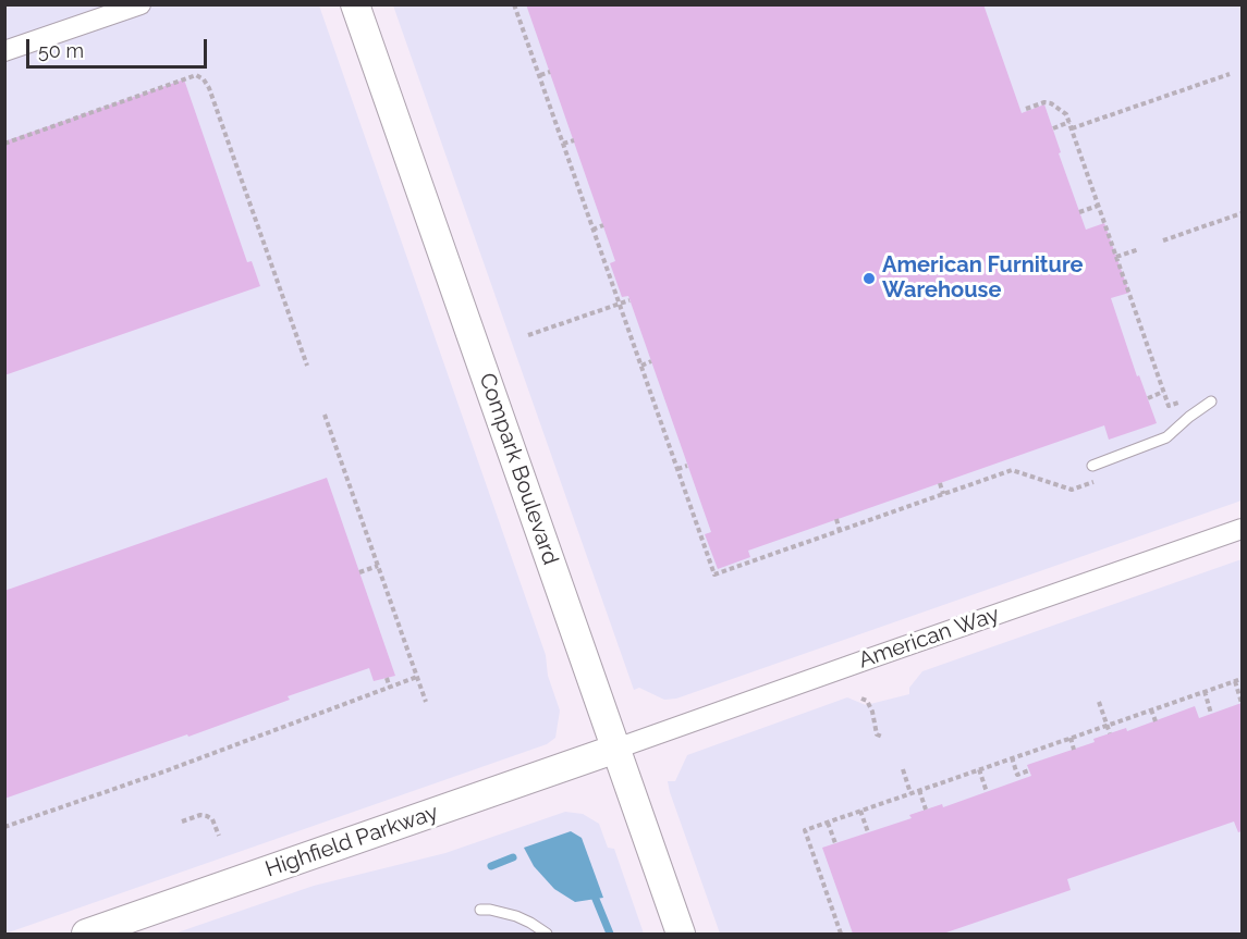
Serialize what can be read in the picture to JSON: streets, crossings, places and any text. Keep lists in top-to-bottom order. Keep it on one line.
{"streets":{"street":["Compark Boulevard","American Way","Highfield Parkway"]},"crossings":[["Compark Boulevard","American Way"],["Compark Boulevard","Highfield Parkway"],["American Way","Highfield Parkway"]],"places":["American Furniture Warehouse"],"scale_bar":"50 m"}
